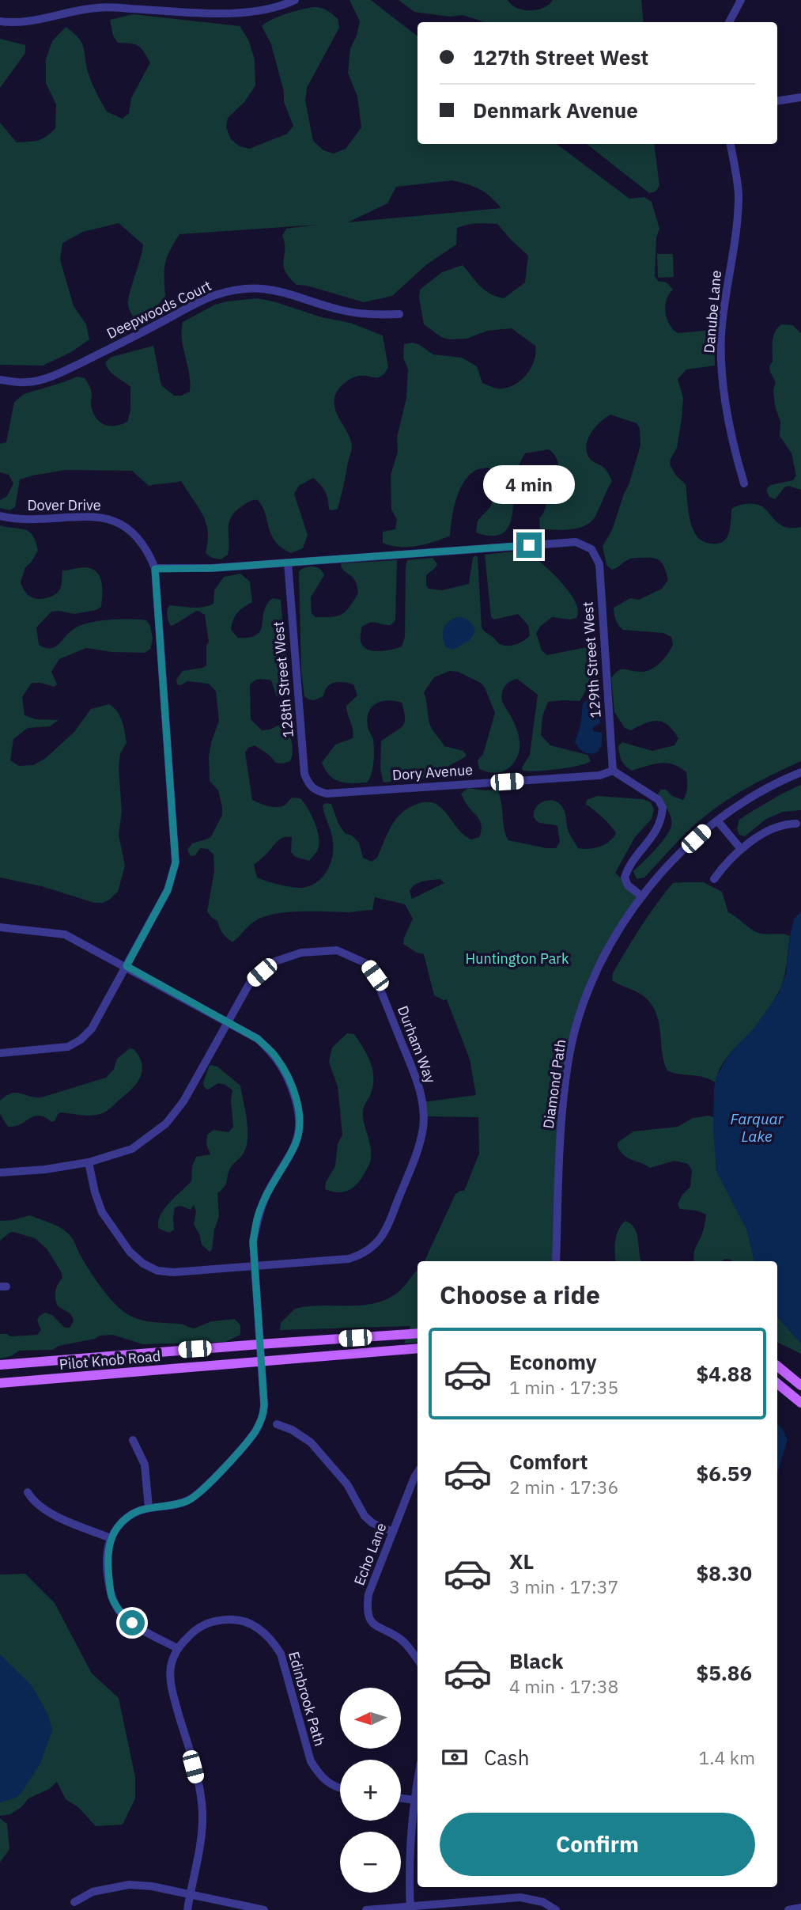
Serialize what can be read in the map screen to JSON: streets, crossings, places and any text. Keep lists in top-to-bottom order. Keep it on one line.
{"streets":{"main road":["Pilot Knob Road"],"street":["Deepwoods Court","Danube Lane","Dover Drive","129th Street West","128th Street West","Dory Avenue","Durham Way","Diamond Path","Echo Lane","Edinbrook Path"]},"crossings":[["129th Street West","128th Street West"],["129th Street West","Dory Avenue"],["128th Street West","Dory Avenue"]],"water":["Farquar Lake"],"parks":["Huntington Park"],"north":"left","page":{"banner":["127th Street West","Denmark Avenue"],"bubble":"4 min","heading":"Choose a ride","list":[{"name":"Economy","note":"1 min · 17:35","value":"$4.88"},{"name":"Comfort","note":"2 min · 17:36","value":"$6.59"},{"name":"XL","note":"3 min · 17:37","value":"$8.30"},{"name":"Black","note":"4 min · 17:38","value":"$5.86"}],"map_buttons":["+","−"],"pay":["Cash","1.4 km"],"buttons":"Confirm"}}
